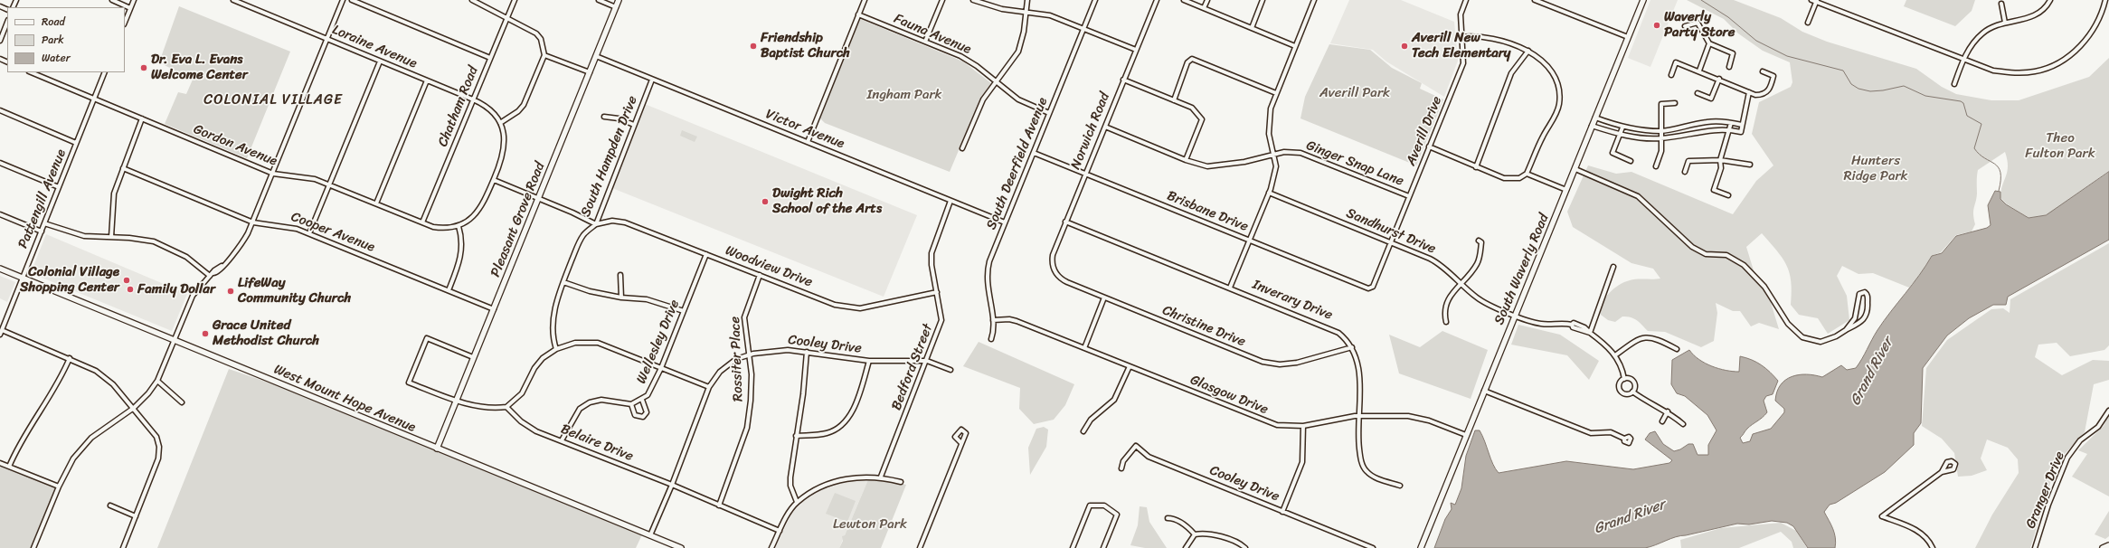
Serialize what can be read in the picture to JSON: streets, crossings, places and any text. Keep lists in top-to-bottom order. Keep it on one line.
{"streets":{"street":["Fauna Avenue","Loraine Avenue","Chatham Road","Victor Avenue","Norwich Road","Averill Drive","Gordon Avenue","South Hampden Drive","South Deerfield Avenue","Ginger Snap Lane","Pattengill Avenue","Brisbane Drive","Pleasant Grove Road","Sandhurst Drive","Cooper Avenue","Woodview Drive","South Waverly Road","Inverary Drive","Christine Drive","Wellesley Drive","Cooley Drive","Rossiter Place","Bedford Street","Glasgow Drive","West Mount Hope Avenue","Belaire Drive","Granger Drive"]},"crossings":[["Fauna Avenue","South Deerfield Avenue"],["Loraine Avenue","Chatham Road"],["Chatham Road","Gordon Avenue"],["Victor Avenue","South Hampden Drive"],["Victor Avenue","South Deerfield Avenue"],["Victor Avenue","Pleasant Grove Road"],["Victor Avenue","Bedford Street"],["Norwich Road","Ginger Snap Lane"],["Norwich Road","Brisbane Drive"],["Norwich Road","Inverary Drive"],["Norwich Road","Christine Drive"],["Averill Drive","Ginger Snap Lane"],["Averill Drive","Brisbane Drive"],["Averill Drive","Sandhurst Drive"],["Gordon Avenue","Pattengill Avenue"],["South Hampden Drive","Woodview Drive"],["South Deerfield Avenue","Brisbane Drive"],["South Deerfield Avenue","Glasgow Drive"],["Pattengill Avenue","West Mount Hope Avenue"],["Pleasant Grove Road","Cooper Avenue"],["Pleasant Grove Road","West Mount Hope Avenue"],["Sandhurst Drive","South Waverly Road"],["Woodview Drive","Wellesley Drive"],["Woodview Drive","Rossiter Place"],["Woodview Drive","Bedford Street"],["South Waverly Road","Glasgow Drive"],["Inverary Drive","Christine Drive"],["Inverary Drive","Glasgow Drive"],["Cooley Drive","Rossiter Place"],["Cooley Drive","Bedford Street"],["Cooley Drive","West Mount Hope Avenue"],["Cooley Drive","Belaire Drive"],["Rossiter Place","Belaire Drive"]],"districts":["COLONIAL VILLAGE"],"water":["Grand River"],"parks":["Averill Park","Ingham Park","Theo Fulton Park","Hunters Ridge Park","Lewton Park"],"places":["Waverly Party Store","Friendship Baptist Church","Averill New Tech Elementary","Dr. Eva L. Evans Welcome Center","Dwight Rich School of the Arts","Colonial Village Shopping Center","Family Dollar","LifeWay Community Church","Grace United Methodist Church"],"legend":["Road","Park","Water"]}
